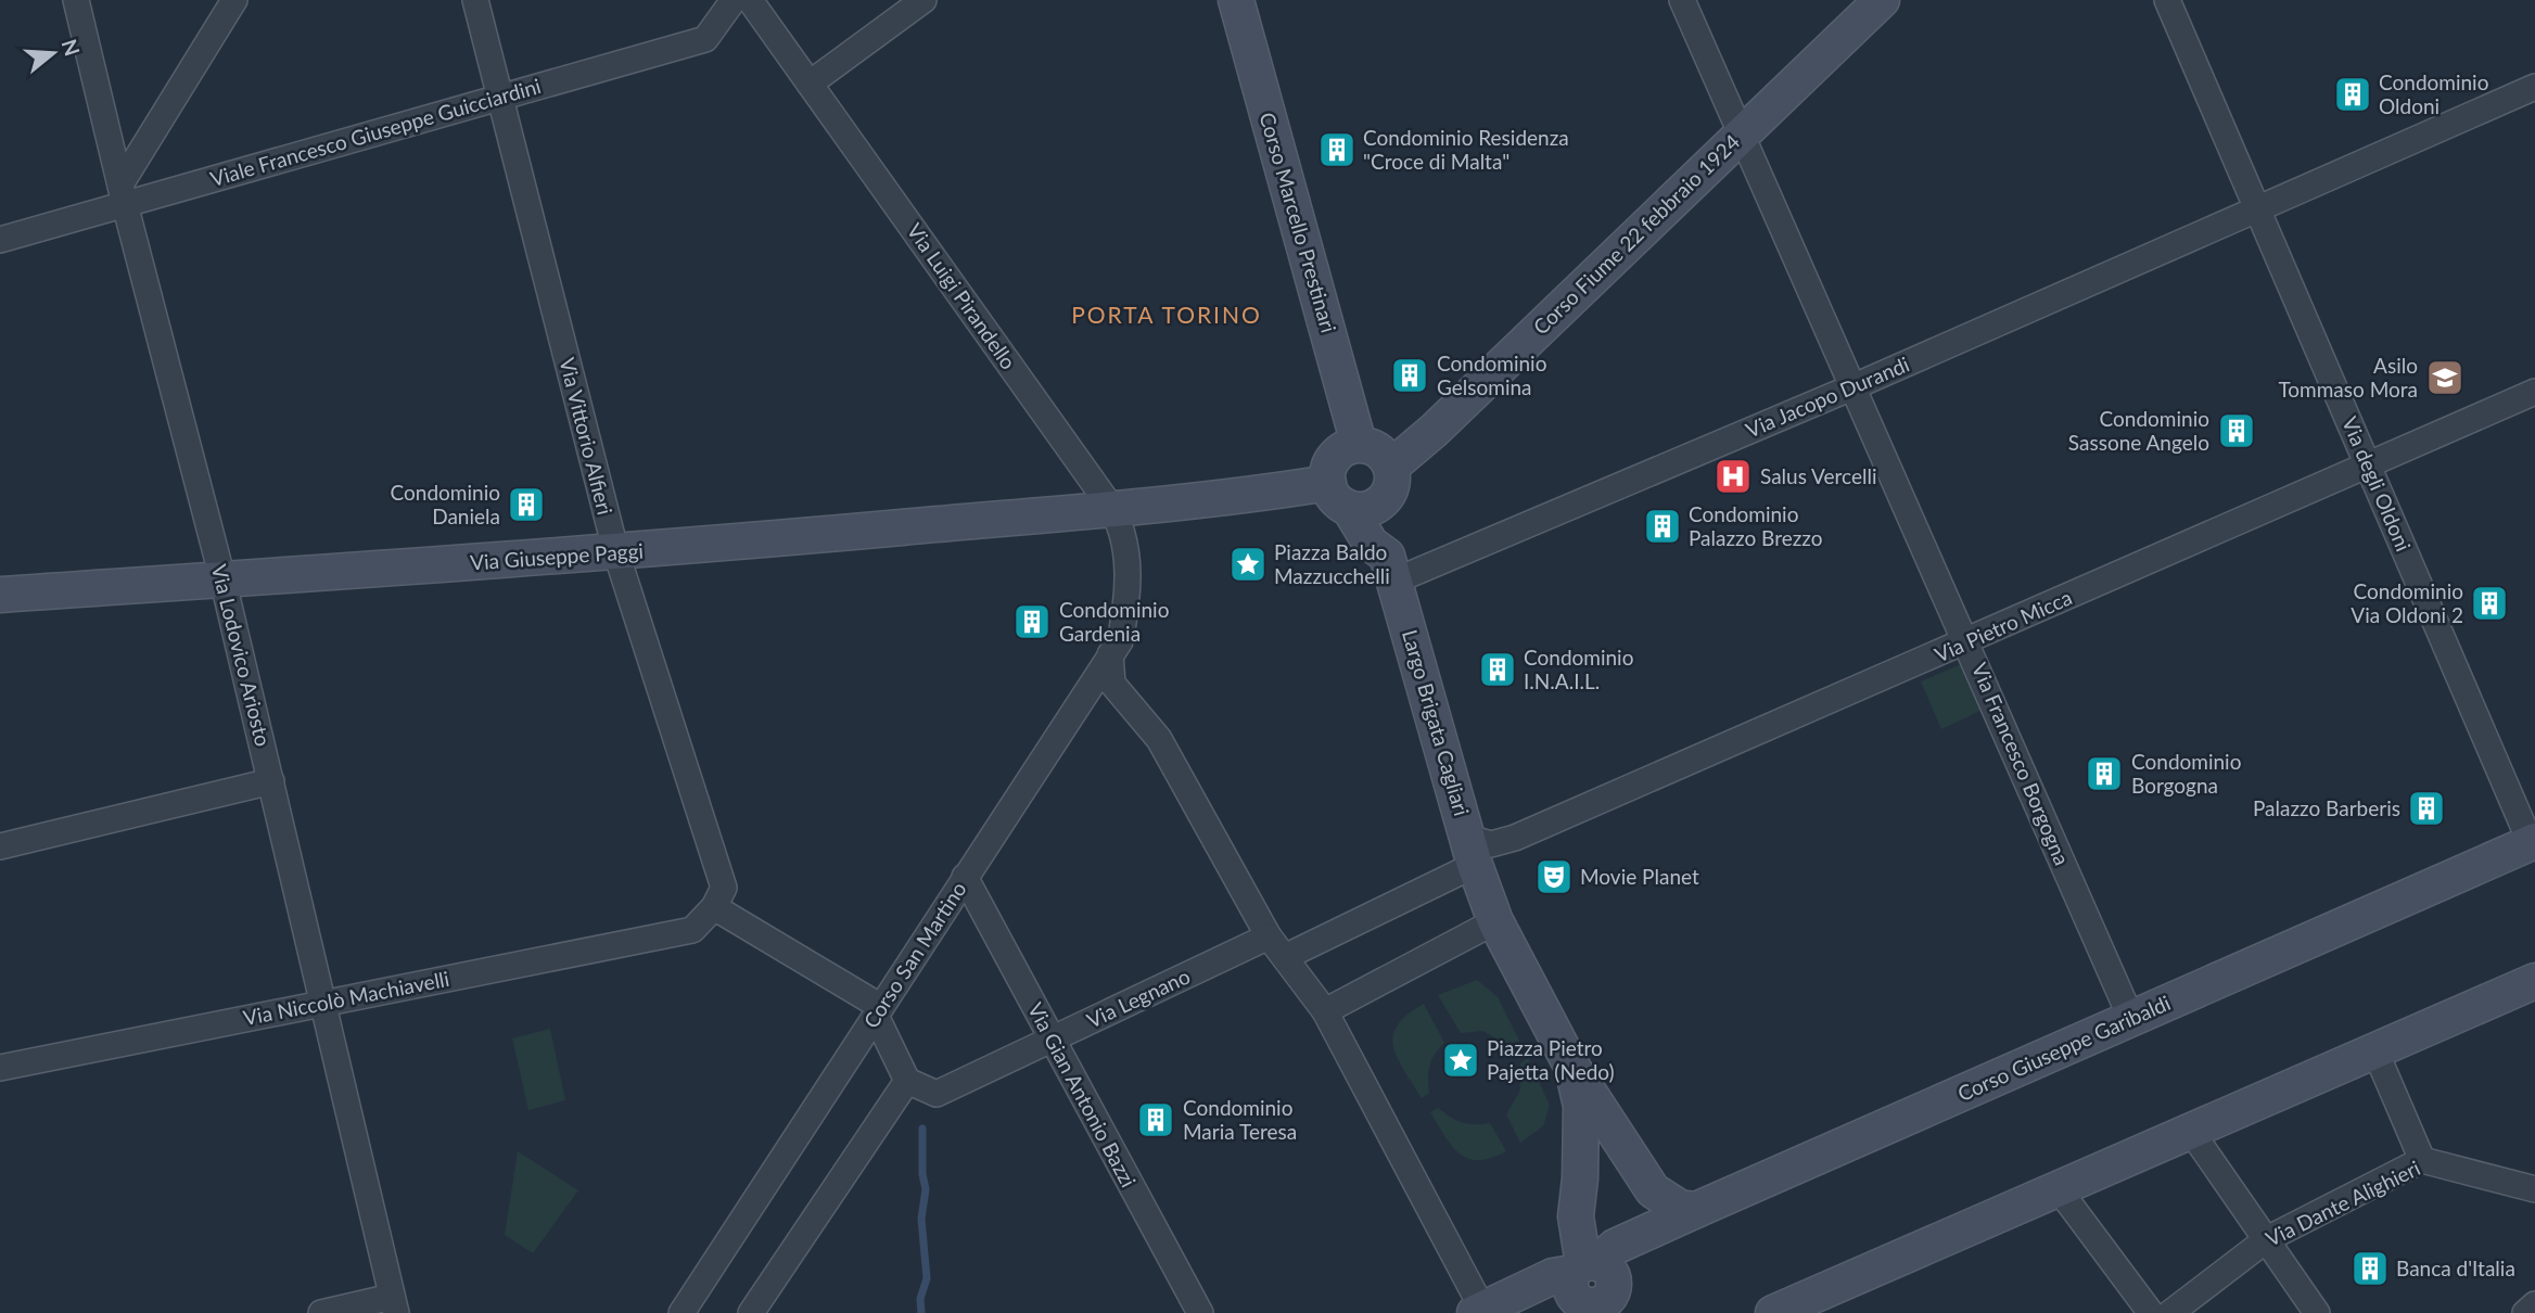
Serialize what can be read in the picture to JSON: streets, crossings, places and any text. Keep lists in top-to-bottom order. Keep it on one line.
{"streets":{"main road":["Corso Marcello Prestinari","Corso Fiume 22 febbraio 1924","Via Giuseppe Paggi","Largo Brigata Cagliari","Corso Giuseppe Garibaldi"],"street":["Viale Francesco Giuseppe Guicciardini","Via Luigi Pirandello","Via Jacopo Durandi","Via Vittorio Alfieri","Via degli Oldoni","Via Pietro Micca","Via Lodovico Ariosto","Via Francesco Borgogna","Corso San Martino","Via Niccolò Machiavelli","Via Legnano","Via Gian Antonio Bazzi","Via Dante Alighieri"]},"crossings":[["Viale Francesco Giuseppe Guicciardini","Via Vittorio Alfieri"],["Viale Francesco Giuseppe Guicciardini","Via Lodovico Ariosto"],["Corso Marcello Prestinari","Corso Fiume 22 febbraio 1924"],["Corso Fiume 22 febbraio 1924","Via Francesco Borgogna"],["Via Luigi Pirandello","Via Giuseppe Paggi"],["Via Luigi Pirandello","Corso San Martino"],["Via Jacopo Durandi","Via degli Oldoni"],["Via Jacopo Durandi","Largo Brigata Cagliari"],["Via Jacopo Durandi","Via Francesco Borgogna"],["Via Vittorio Alfieri","Via Giuseppe Paggi"],["Via Vittorio Alfieri","Via Niccolò Machiavelli"],["Via degli Oldoni","Via Pietro Micca"],["Via degli Oldoni","Corso Giuseppe Garibaldi"],["Via Giuseppe Paggi","Via Lodovico Ariosto"],["Via Giuseppe Paggi","Corso San Martino"],["Via Pietro Micca","Largo Brigata Cagliari"],["Via Pietro Micca","Via Francesco Borgogna"],["Via Lodovico Ariosto","Via Niccolò Machiavelli"],["Via Francesco Borgogna","Corso Giuseppe Garibaldi"],["Corso San Martino","Via Gian Antonio Bazzi"],["Via Legnano","Via Gian Antonio Bazzi"]],"districts":["PORTA TORINO"],"places":{"building":["Condominio Oldoni","Condominio Residenza \"Croce di Malta\"","Condominio Gelsomina","Condominio Sassone Angelo","Condominio Daniela","Condominio Palazzo Brezzo","Condominio Via Oldoni 2","Condominio Gardenia","Condominio I.N.A.I.L.","Condominio Borgogna","Palazzo Barberis","Condominio Maria Teresa","Banca d'Italia"],"school or university":["Asilo Tommaso Mora"],"hospital":["Salus Vercelli"],"place":["Piazza Baldo Mazzucchelli","Piazza Pietro Pajetta (Nedo)"],"theatre":["Movie Planet"]},"north":"right"}
